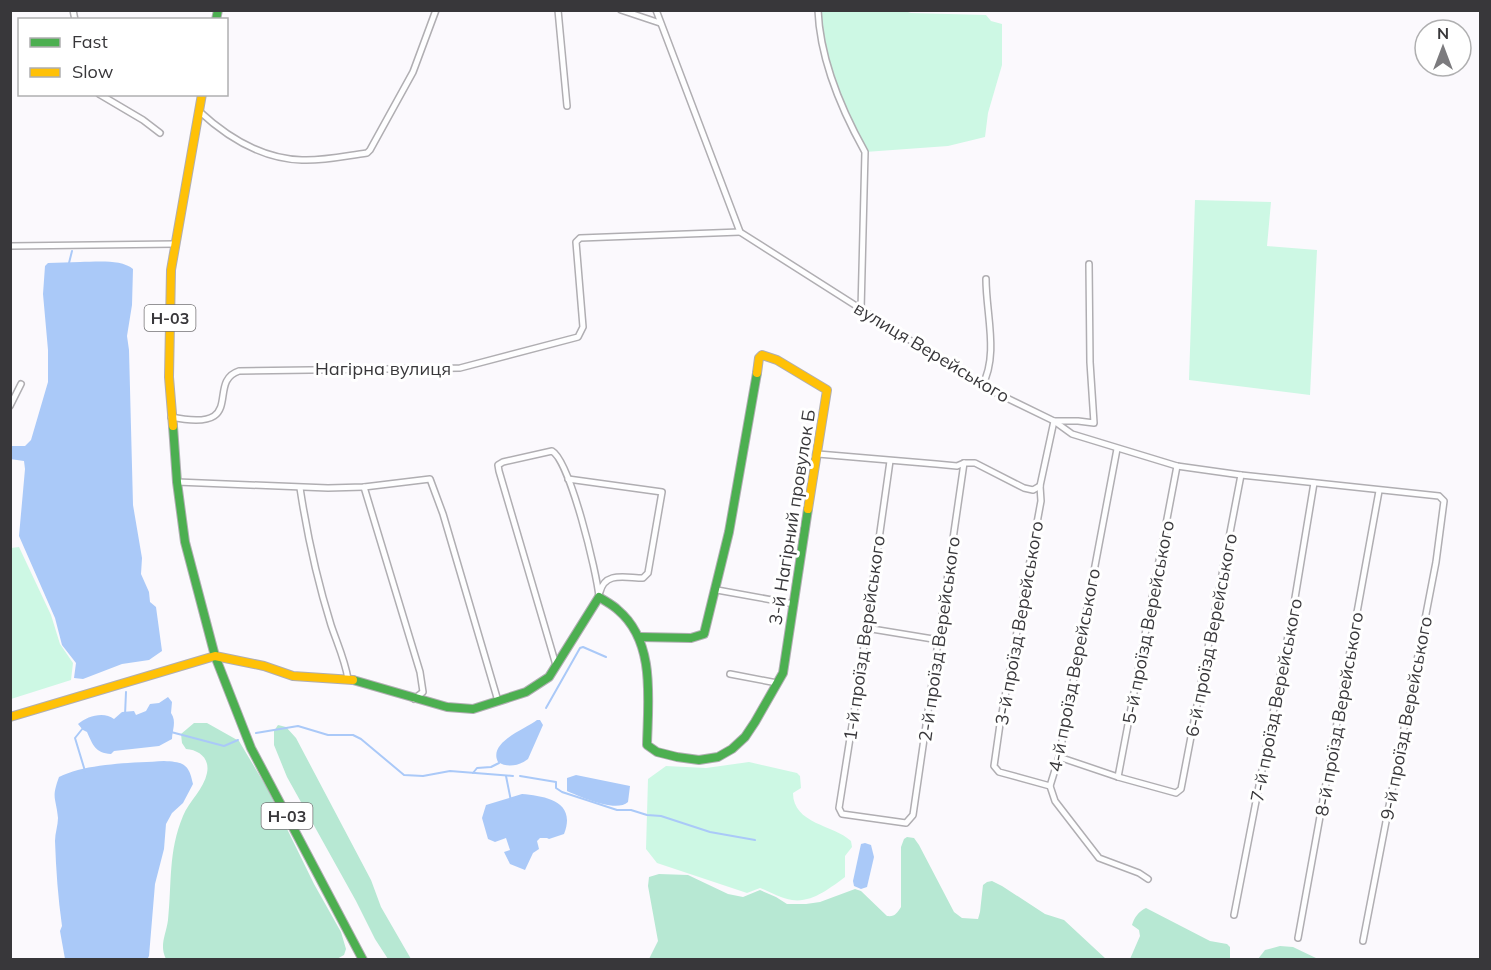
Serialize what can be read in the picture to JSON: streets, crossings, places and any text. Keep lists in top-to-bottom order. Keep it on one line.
{"streets":{"street":["Н-03","вулиця Верейського","Нагірна вулиця","3-й Нагірний провулок Б","5-й проїзд Верейського","3-й проїзд Верейського","6-й проїзд Верейського","1-й проїзд Верейського","2-й проїзд Верейського","4-й проїзд Верейського","7-й проїзд Верейського","8-й проїзд Верейського","9-й проїзд Верейського"]},"crossings":[["Н-03","Нагірна вулиця"],["вулиця Верейського","Нагірна вулиця"],["вулиця Верейського","5-й проїзд Верейського"],["вулиця Верейського","3-й проїзд Верейського"],["вулиця Верейського","6-й проїзд Верейського"],["вулиця Верейського","4-й проїзд Верейського"],["вулиця Верейського","7-й проїзд Верейського"],["вулиця Верейського","8-й проїзд Верейського"],["вулиця Верейського","9-й проїзд Верейського"],["5-й проїзд Верейського","6-й проїзд Верейського"],["3-й проїзд Верейського","4-й проїзд Верейського"],["1-й проїзд Верейського","2-й проїзд Верейського"]],"legend":["Fast","Slow"],"north":"top"}
